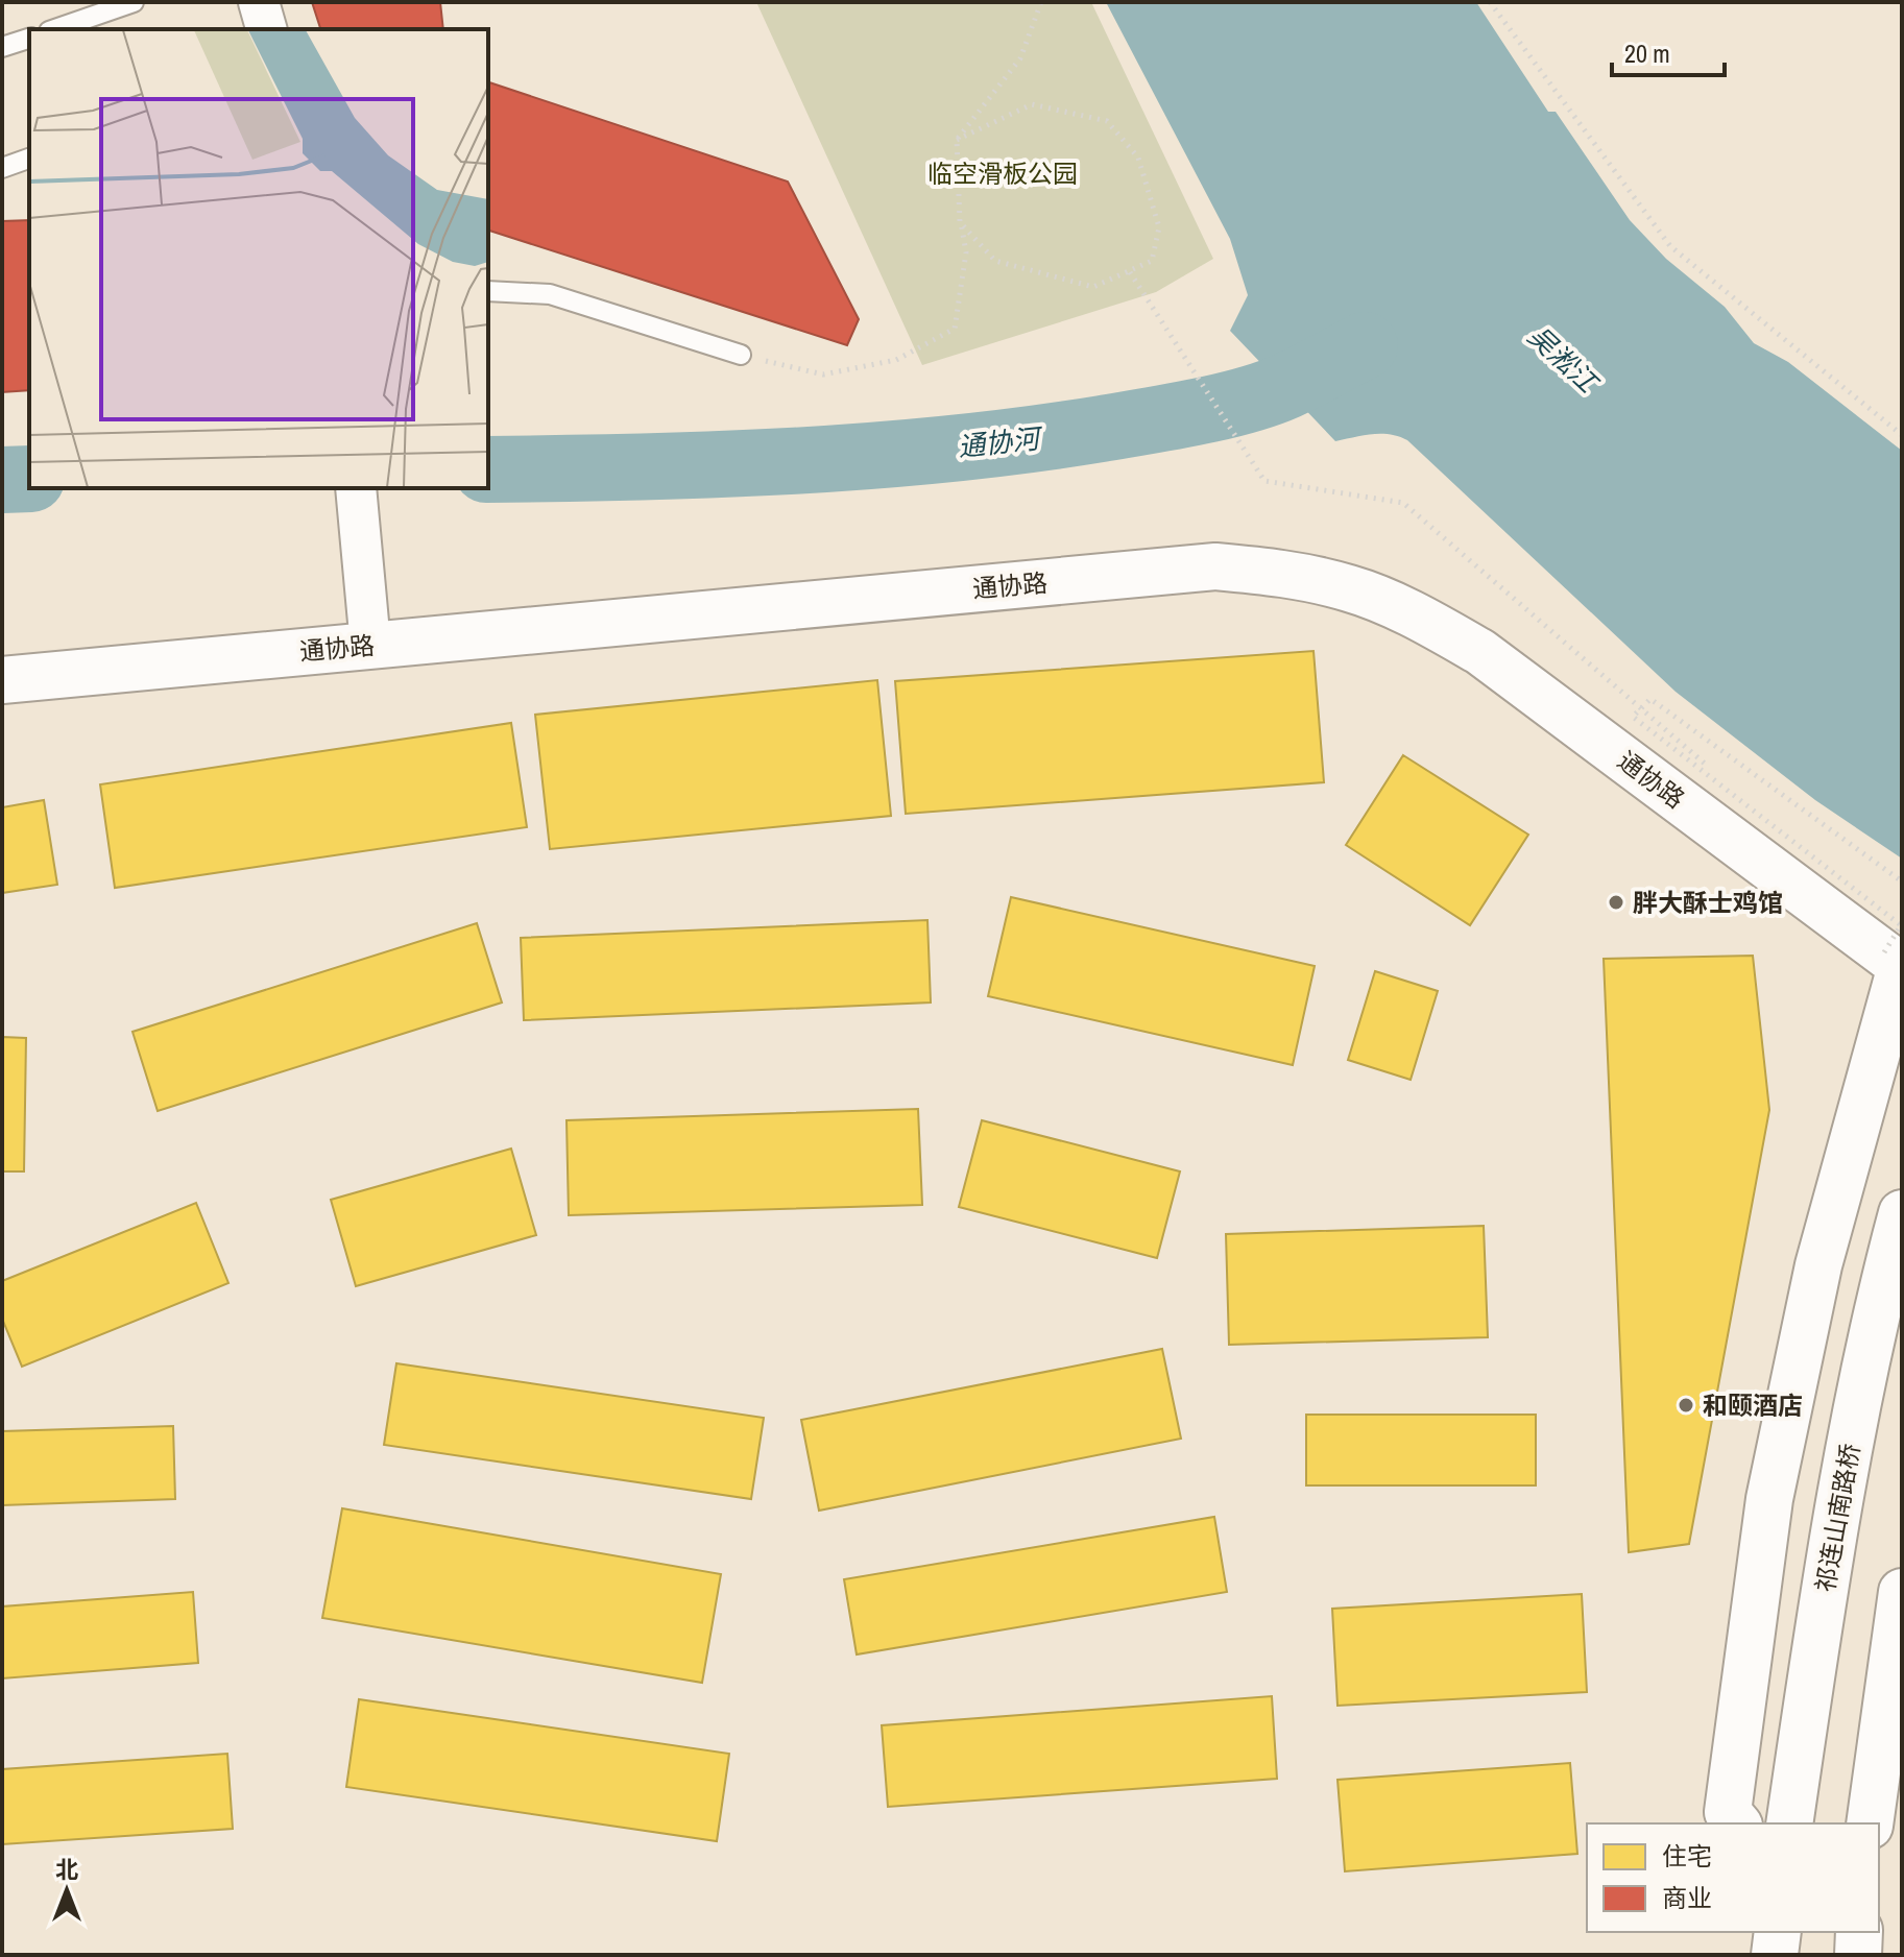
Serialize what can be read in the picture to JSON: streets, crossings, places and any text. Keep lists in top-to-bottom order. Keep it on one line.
{"streets":{"street":["通协路","祁连山南路桥"]},"water":["吴淞江","通协河"],"parks":["临空滑板公园"],"places":["胖大酥士鸡馆","和颐酒店"],"legend":["住宅","商业"],"scale_bar":"20 m","north":"top"}
